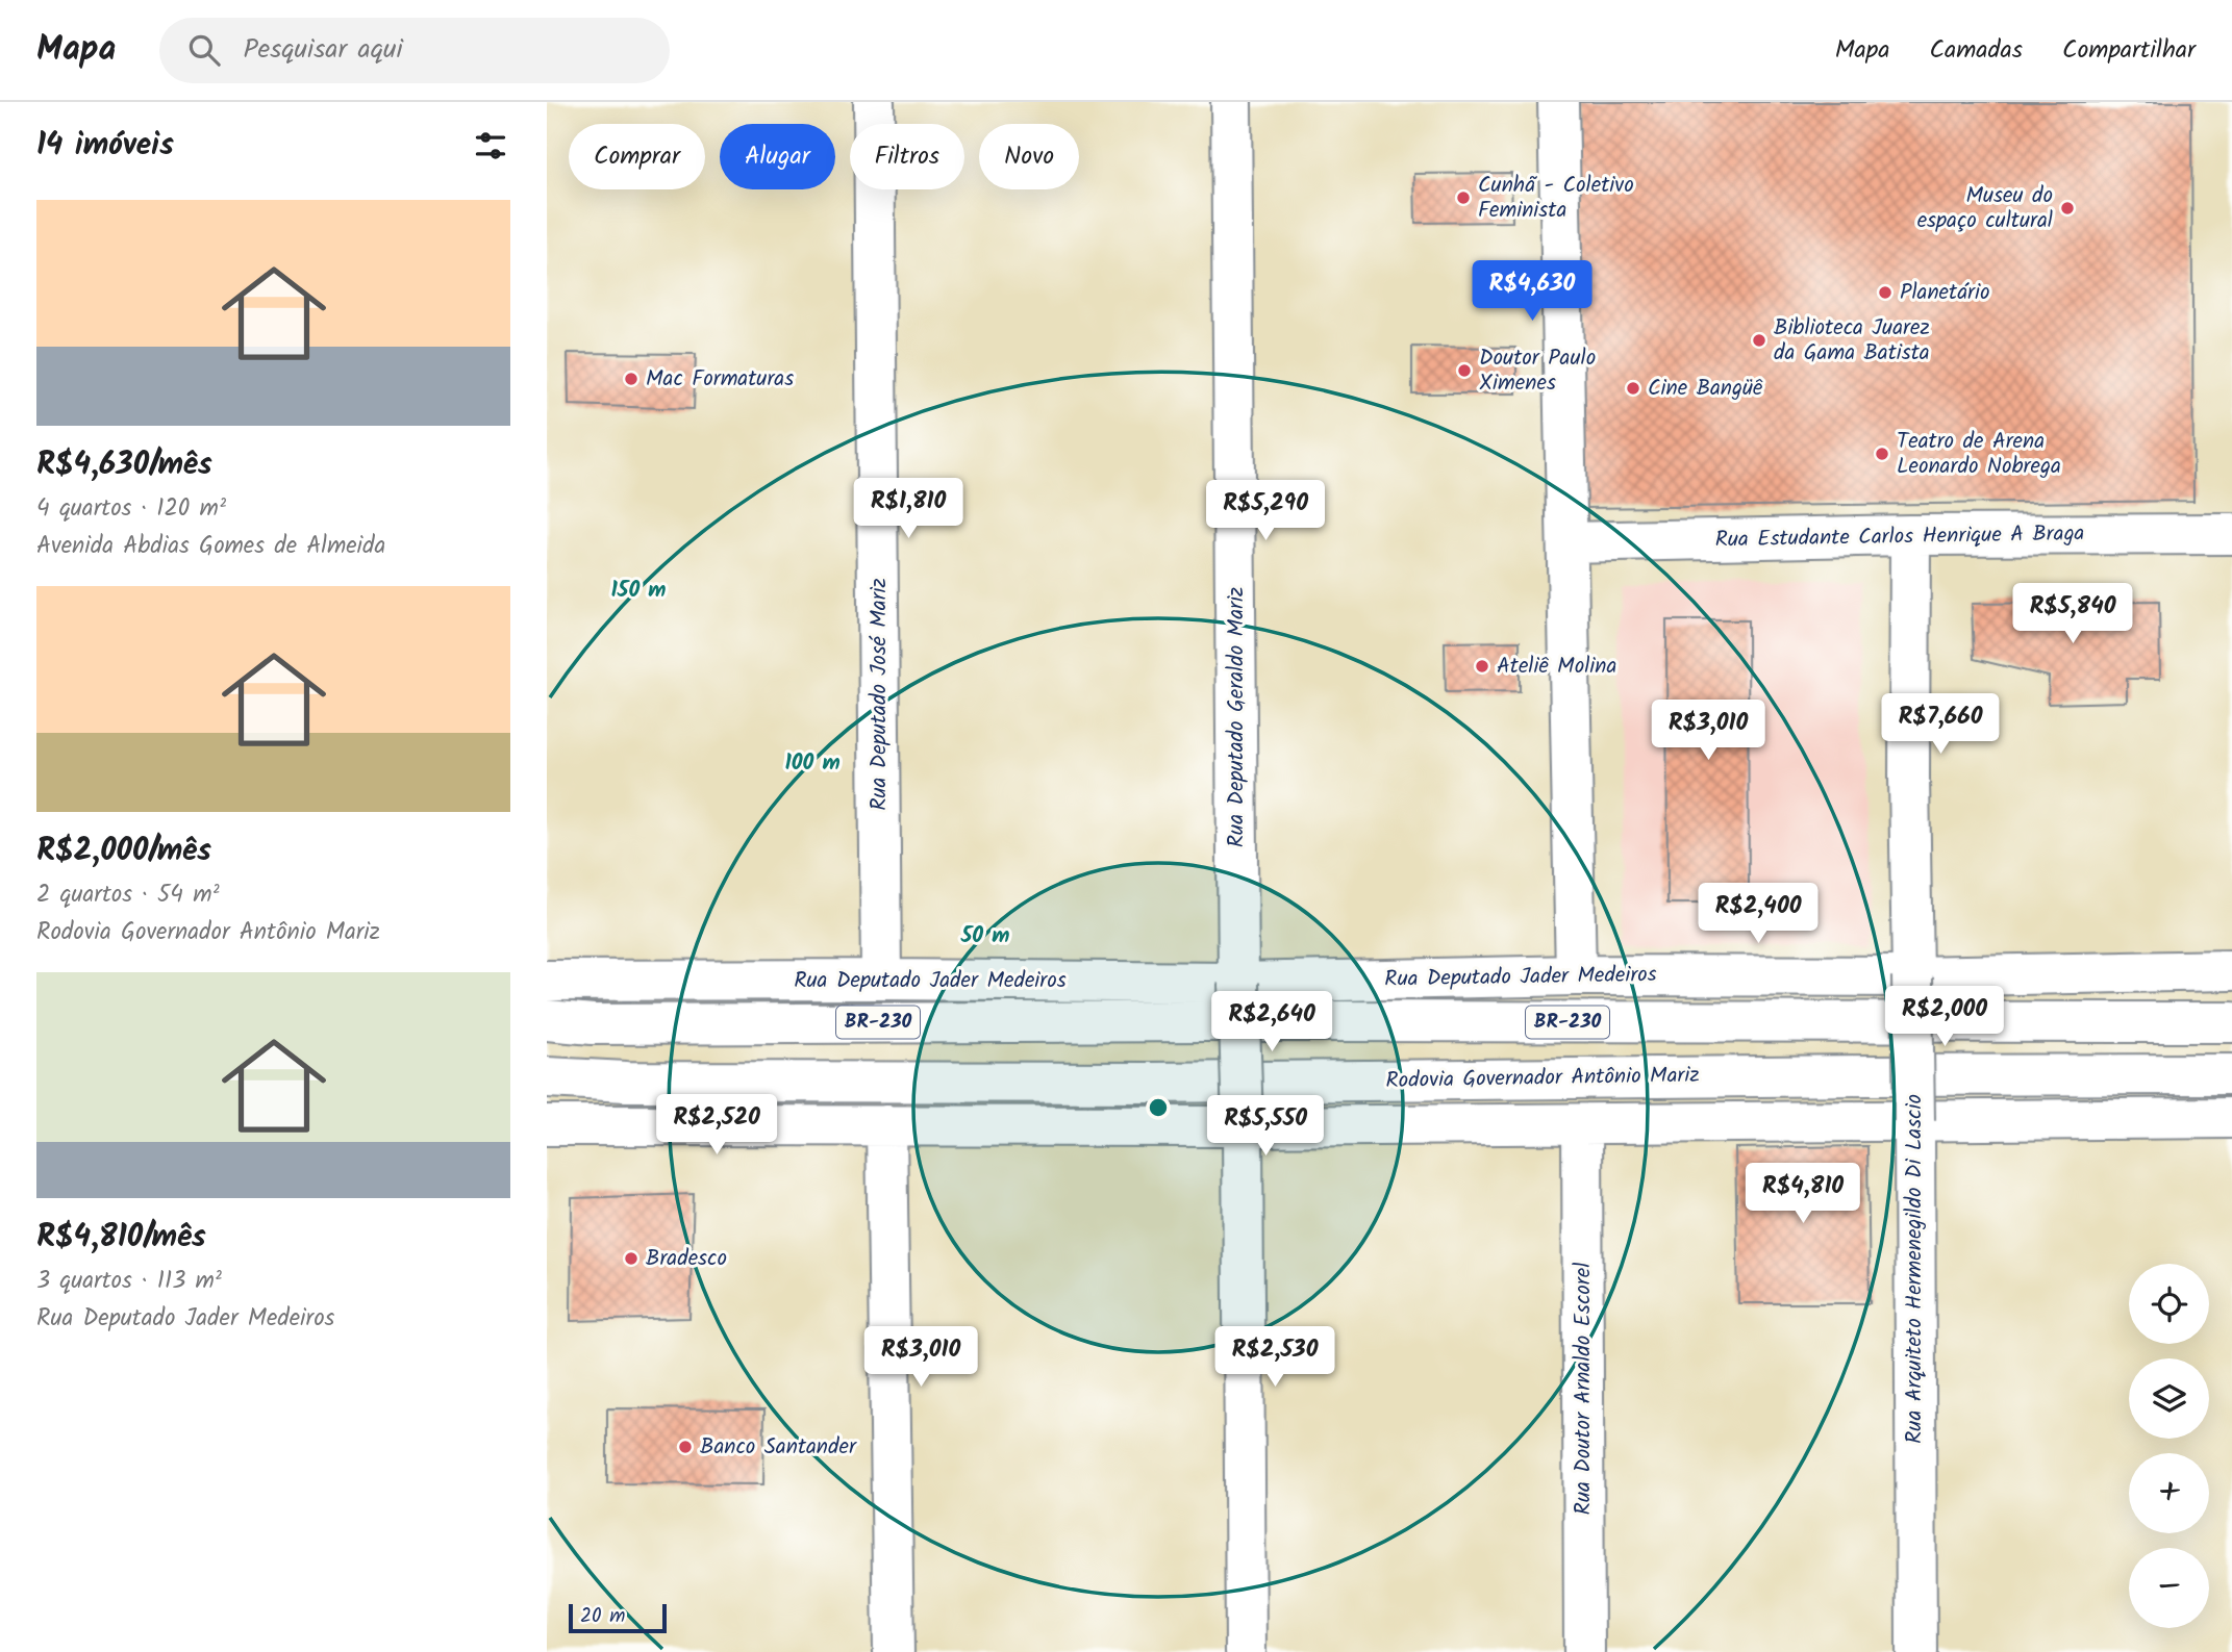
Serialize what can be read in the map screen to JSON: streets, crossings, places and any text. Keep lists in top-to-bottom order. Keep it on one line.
{"streets":{"main road":["Rua Estudante Carlos Henrique A Braga","Rua Deputado José Mariz","Rua Deputado Geraldo Mariz","Rua Deputado Jader Medeiros","BR-230","Rodovia Governador Antônio Mariz","Rua Arquiteto Hermenegildo Di Lascio","Rua Doutor Arnaldo Escorel"]},"crossings":[["Rua Estudante Carlos Henrique A Braga","Rua Arquiteto Hermenegildo Di Lascio"],["Rua Deputado José Mariz","Rua Deputado Jader Medeiros"],["Rua Deputado Geraldo Mariz","Rua Deputado Jader Medeiros"],["Rua Deputado Jader Medeiros","Rua Arquiteto Hermenegildo Di Lascio"]],"places":["Cunhã - Coletivo Feminista","Museu do espaço cultural","Planetário","Biblioteca Juarez da Gama Batista","Doutor Paulo Ximenes","Mac Formaturas","Cine Bangüê","Teatro de Arena Leonardo Nobrega","Ateliê Molina","Bradesco","Banco Santander"],"scale_bar":"20 m","page":{"header":"Mapa","search":"Pesquisar aqui","nav":["Mapa","Camadas","Compartilhar"],"heading":"14 imóveis","chip":["Comprar","Alugar","Filtros","Novo"],"list":[{"name":"R$4,630/mês","note":"4 quartos · 120 m² · Avenida Abdias Gomes de Almeida"},{"name":"R$2,000/mês","note":"2 quartos · 54 m² · Rodovia Governador Antônio Mariz"},{"name":"R$4,810/mês","note":"3 quartos · 113 m² · Rua Deputado Jader Medeiros"}],"price":["R$4,630","R$1,810","R$5,290","R$5,840","R$7,660","R$3,010","R$2,400","R$2,000","R$2,640","R$2,520","R$5,550","R$4,810","R$3,010","R$2,530"],"map_buttons":["+","−"],"scale":"20 m"},"rings":["150 m","100 m","50 m"]}
